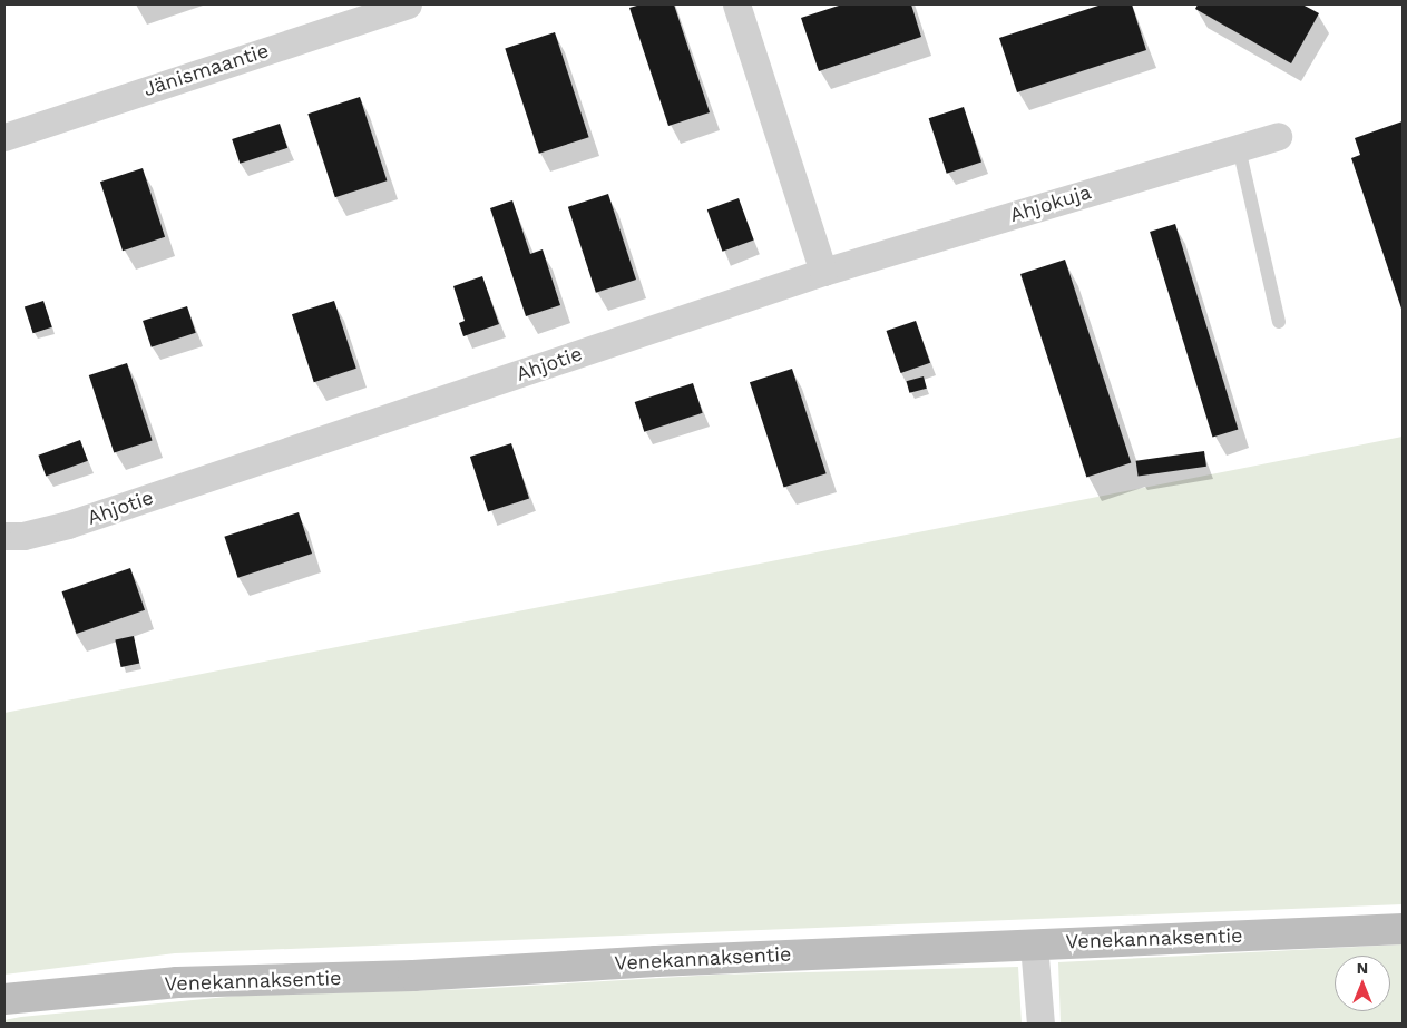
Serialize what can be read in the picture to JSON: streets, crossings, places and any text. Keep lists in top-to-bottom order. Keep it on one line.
{"streets":{"street":["Jänismaantie","Ahjokuja","Ahjotie","Venekannaksentie"]},"crossings":[["Ahjokuja","Ahjotie"]],"north":"top"}
